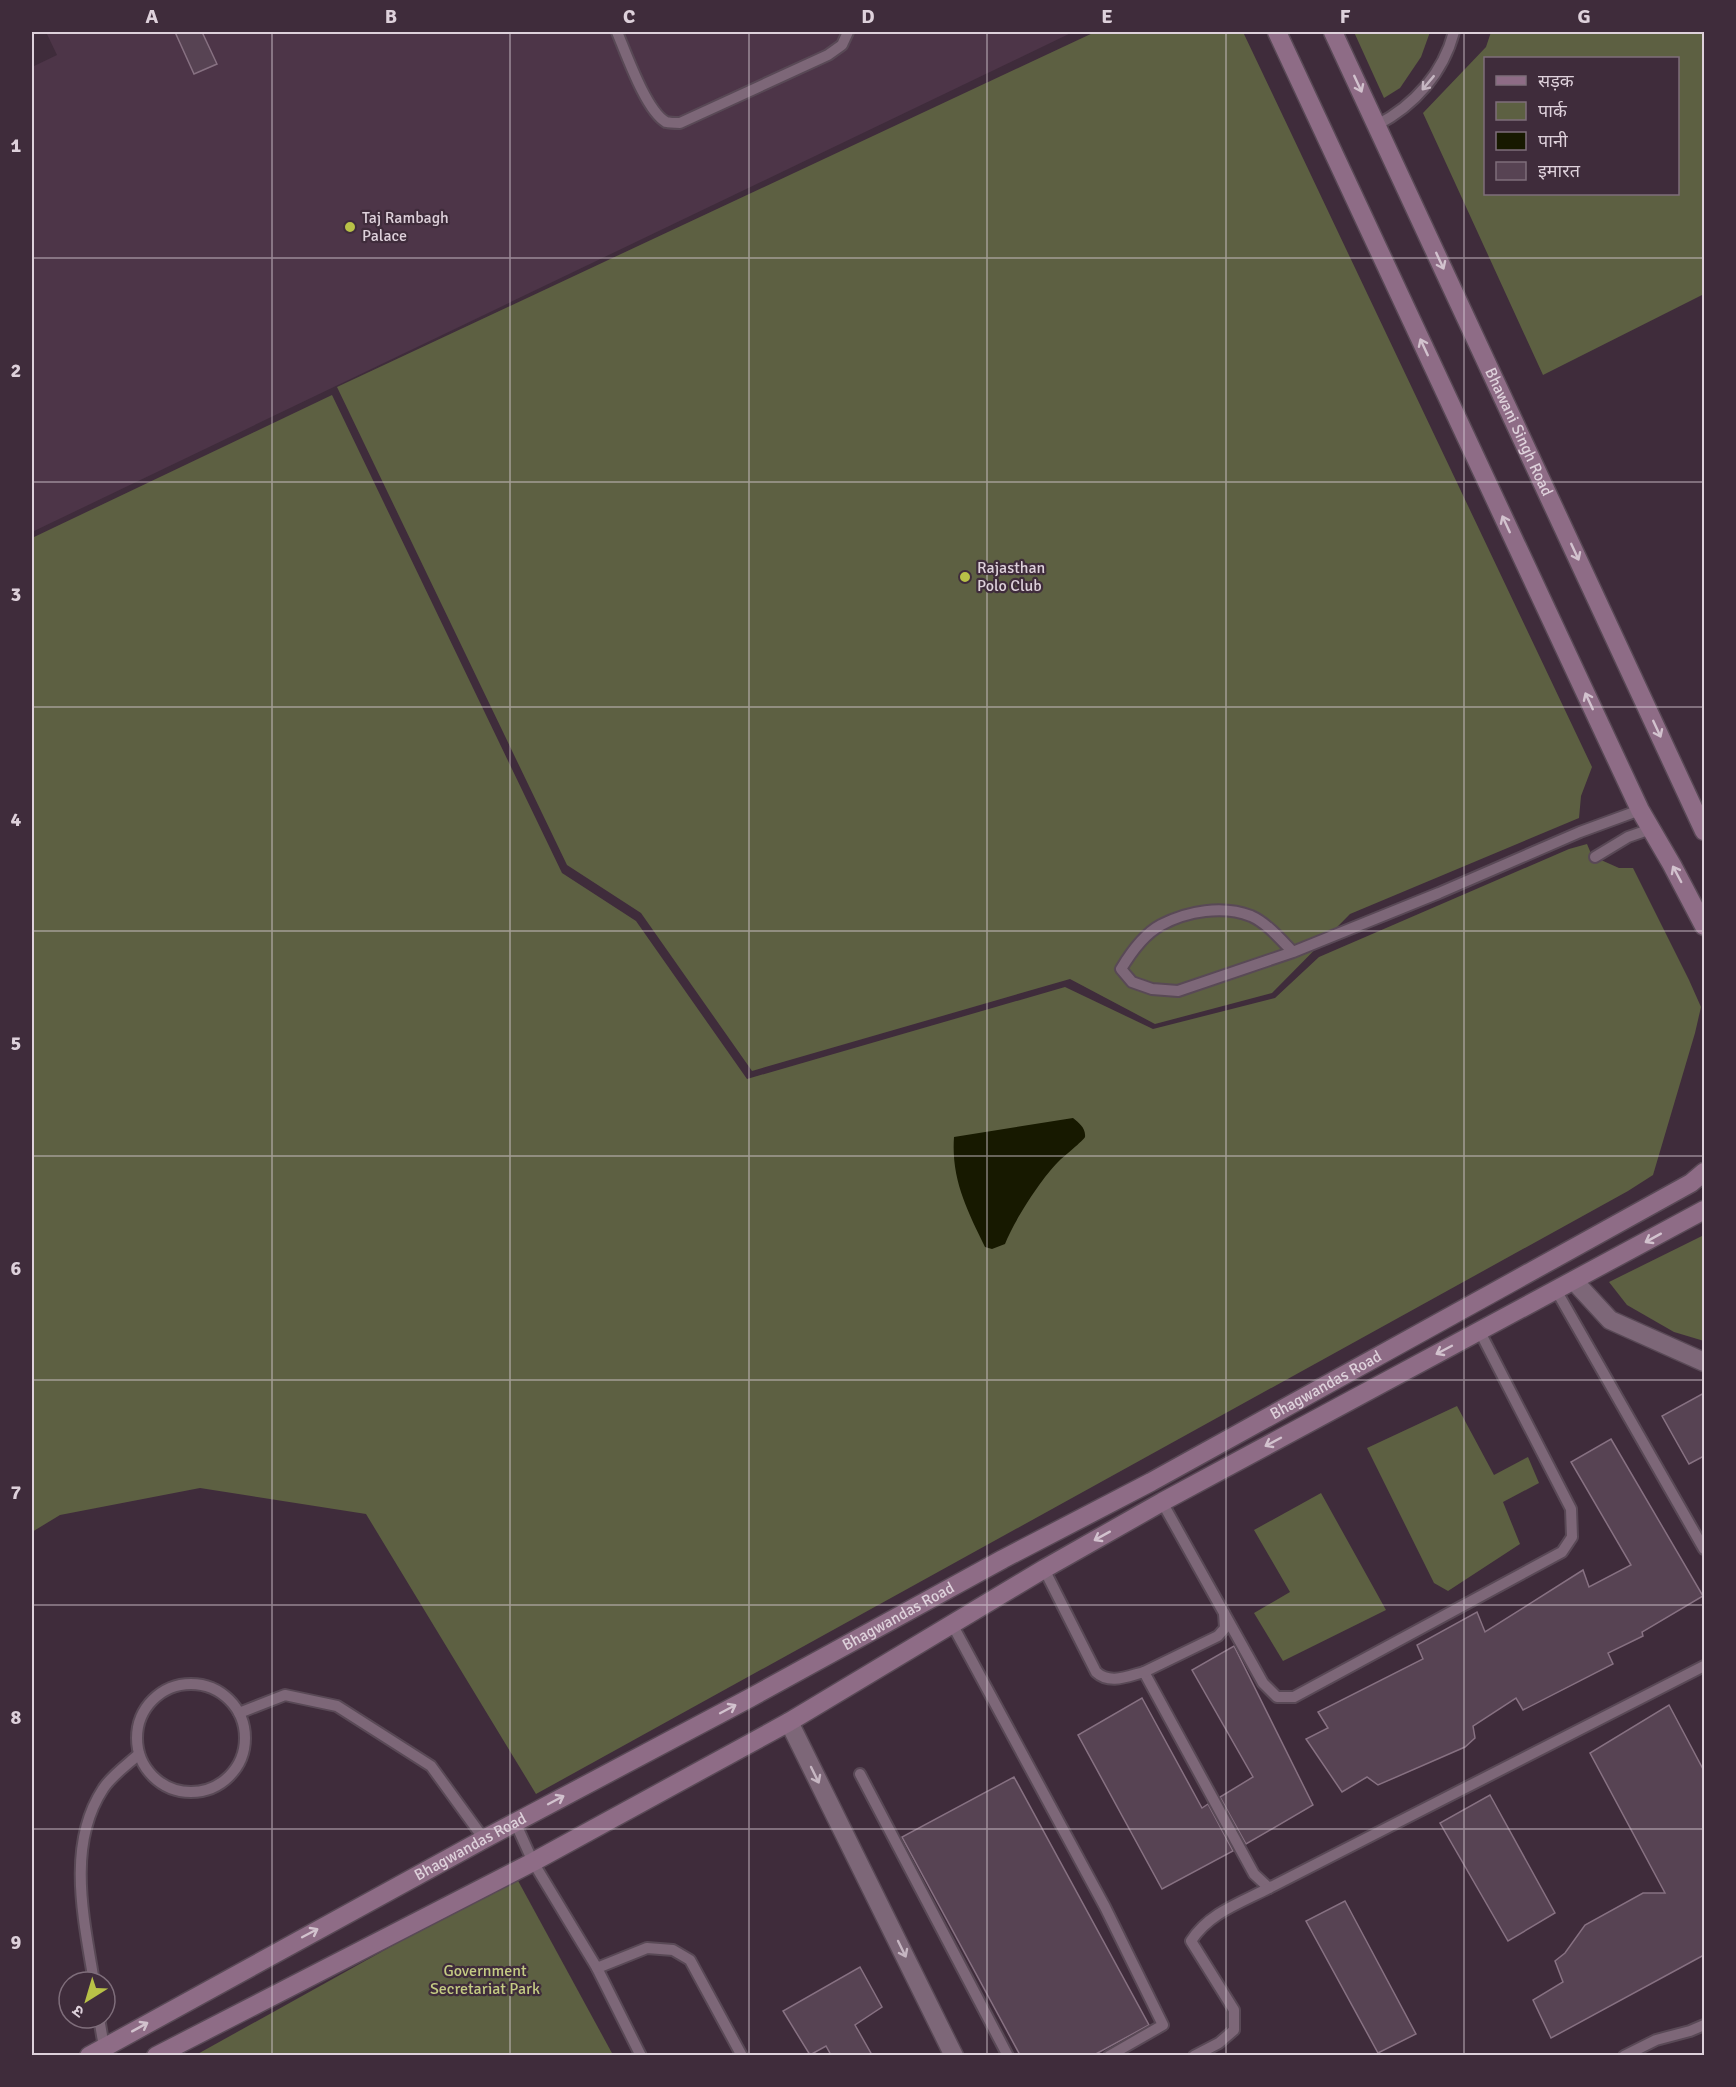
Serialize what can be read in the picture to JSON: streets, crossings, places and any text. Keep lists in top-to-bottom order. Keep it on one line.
{"streets":{"street":["Bhawani Singh Road","Bhagwandas Road"]},"parks":["Government Secretariat Park"],"places":["Taj Rambagh Palace","Rajasthan Polo Club"],"legend":["सड़क","पार्क","पानी","इमारत"],"north":"bottom left","grid":{"columns":["A","B","C","D","E","F","G"],"rows":["1","2","3","4","5","6","7","8","9"]}}
